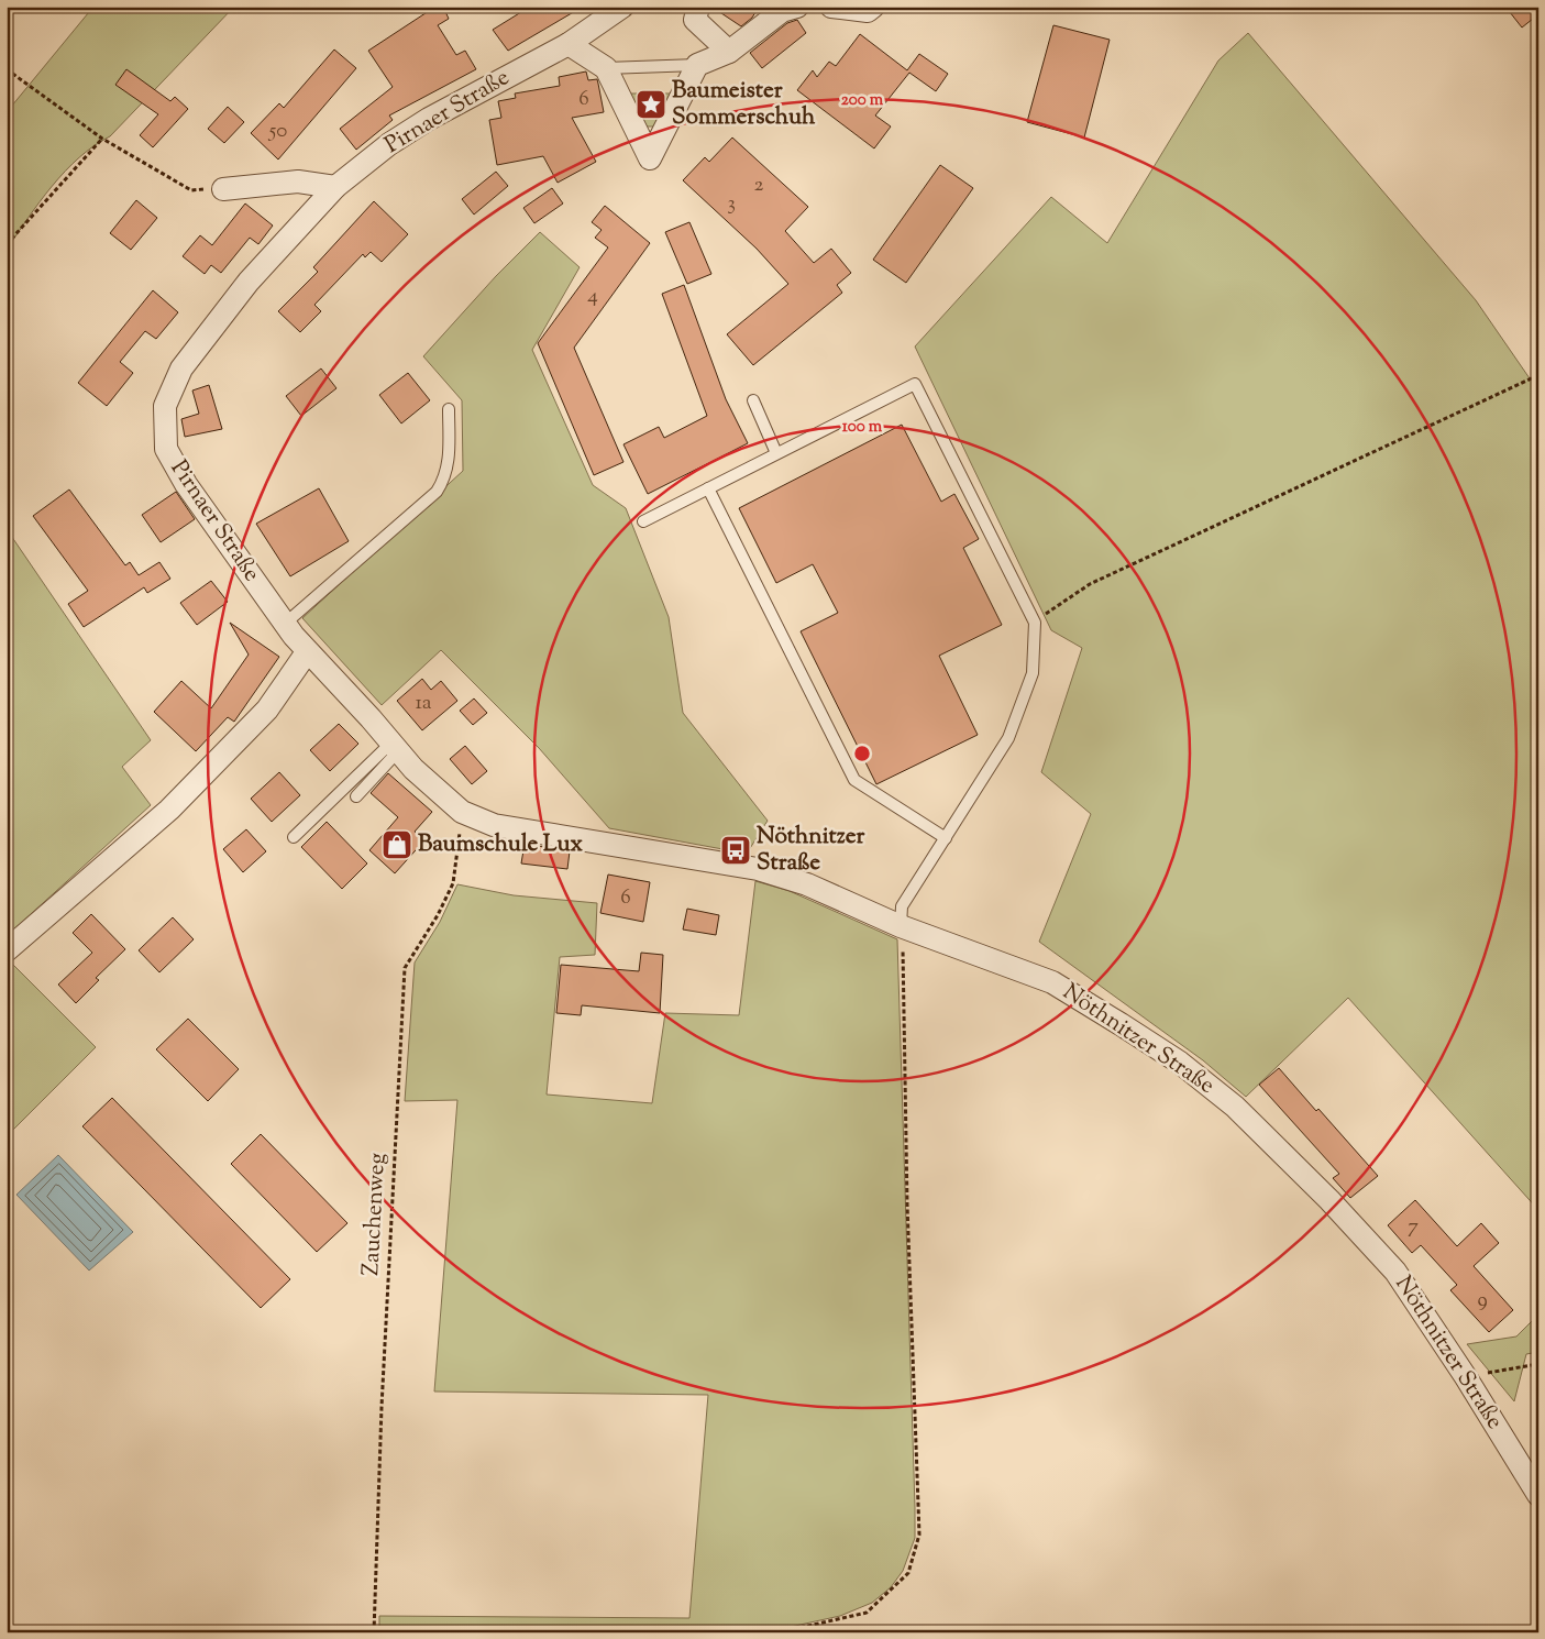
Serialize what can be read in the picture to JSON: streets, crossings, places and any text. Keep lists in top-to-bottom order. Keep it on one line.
{"streets":{"street":["Pirnaer Straße","Nöthnitzer Straße"],"path":["Zauchenweg"]},"crossings":[["Pirnaer Straße","Nöthnitzer Straße"],["Nöthnitzer Straße","Zauchenweg"]],"places":{"place":["Baumeister Sommerschuh"],"shop":["Baumschule Lux"],"bus stop":["Nöthnitzer Straße"]},"house_numbers":["6","50","2","3","4","1a","6","7","9"],"rings":["200 m","100 m"]}
